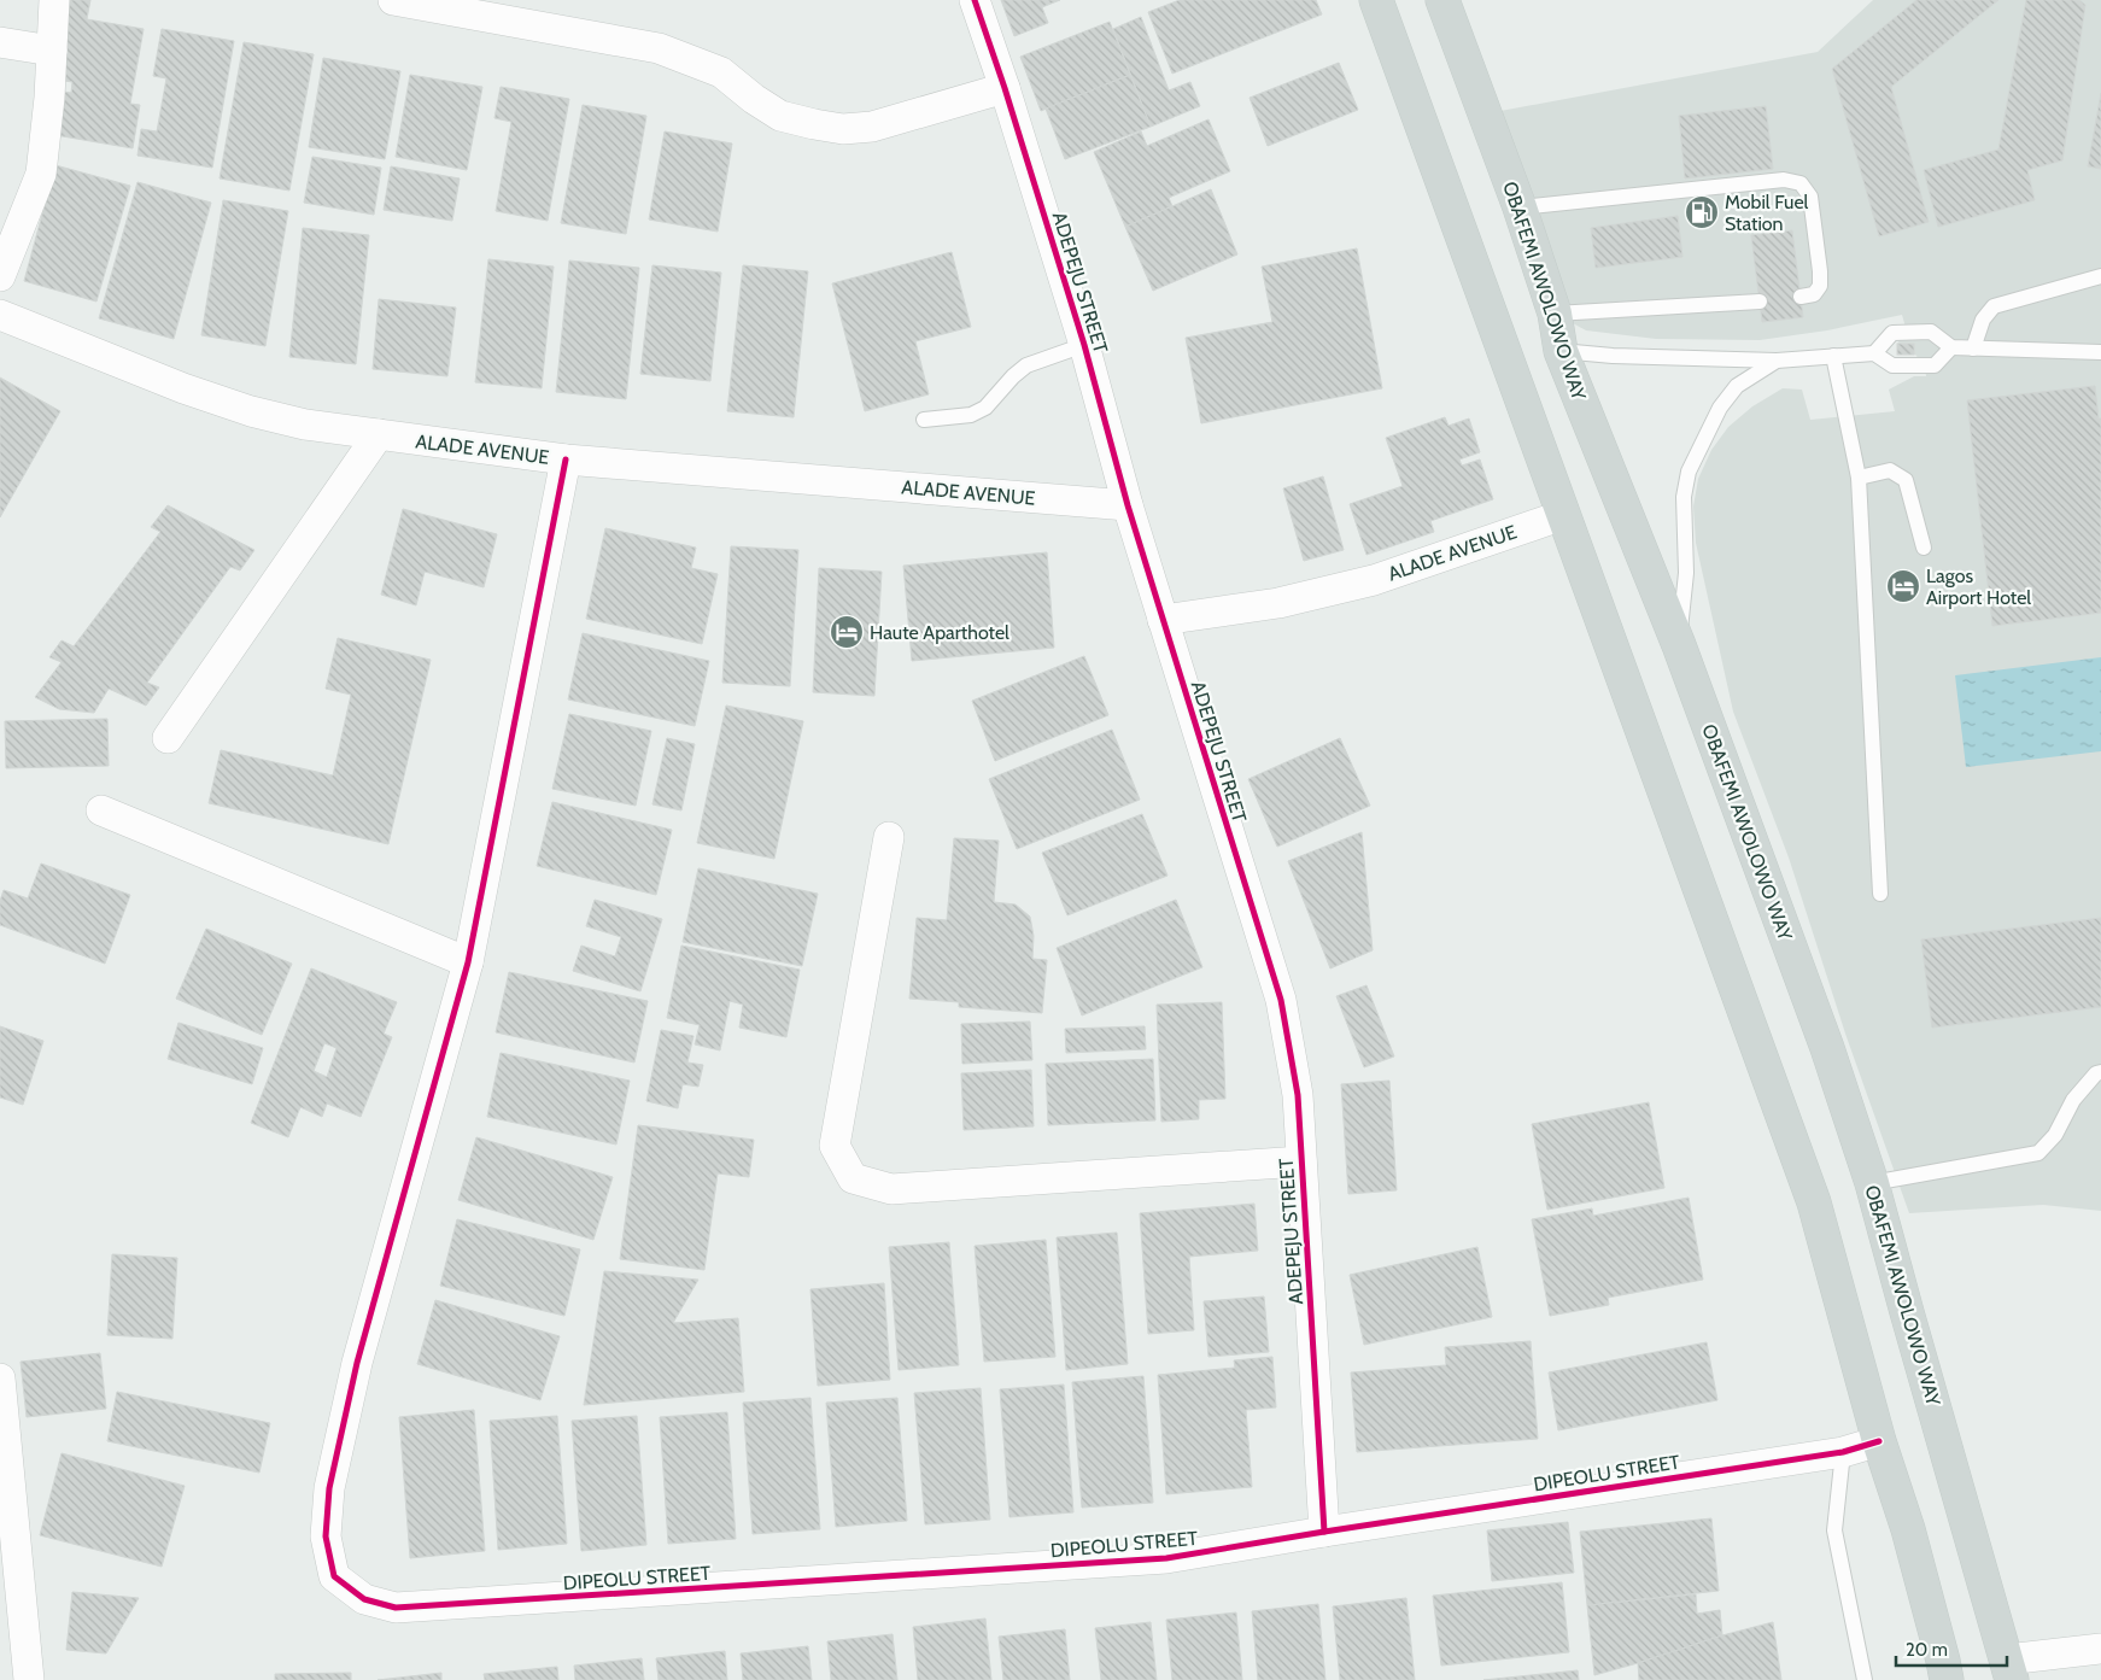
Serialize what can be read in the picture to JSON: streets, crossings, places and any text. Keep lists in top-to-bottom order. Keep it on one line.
{"streets":{"main road":["OBAFEMI AWOLOWO WAY"],"street":["ADEPEJU STREET","ALADE AVENUE","DIPEOLU STREET"]},"crossings":[["ADEPEJU STREET","ALADE AVENUE"],["ADEPEJU STREET","DIPEOLU STREET"]],"places":{"fuel station":["Mobil Fuel Station"],"hotel":["Lagos Airport Hotel","Haute Aparthotel"]},"scale_bar":"20 m"}
